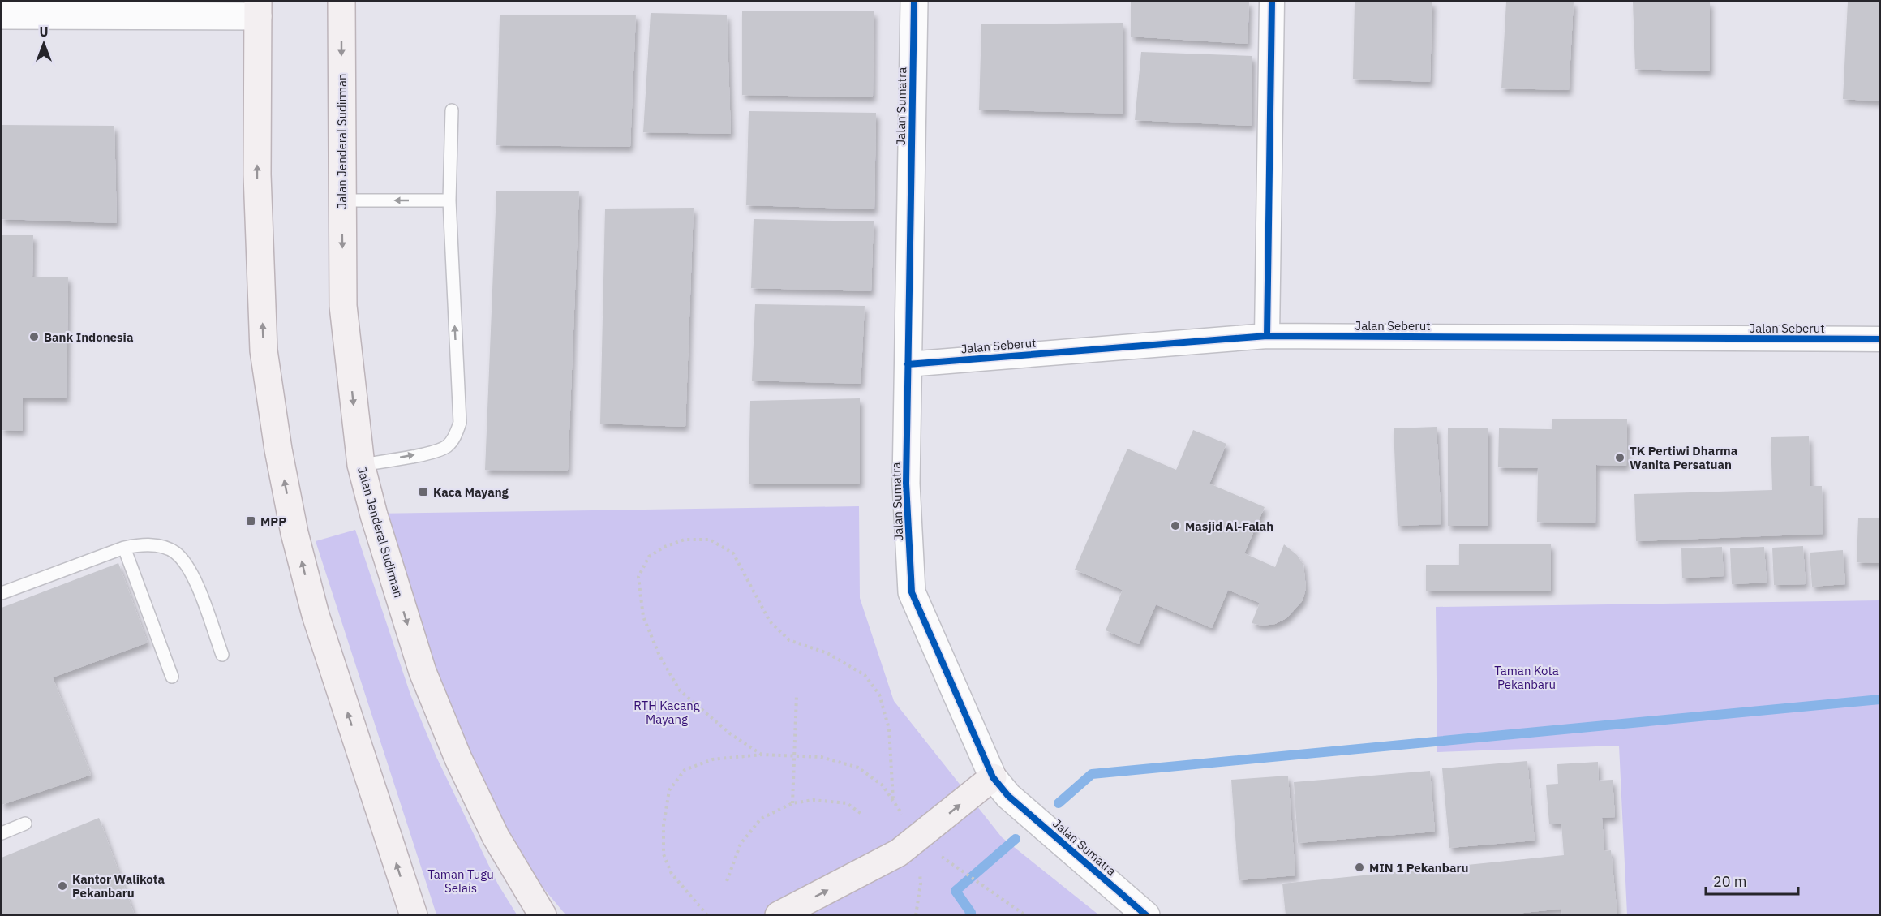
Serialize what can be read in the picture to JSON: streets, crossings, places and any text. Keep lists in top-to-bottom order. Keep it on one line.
{"streets":{"main road":["Jalan Jenderal Sudirman"],"street":["Jalan Sumatra","Jalan Seberut"]},"crossings":[["Jalan Sumatra","Jalan Seberut"]],"parks":["Taman Kota Pekanbaru","RTH Kacang Mayang","Taman Tugu Selais"],"places":{"other":["Bank Indonesia","TK Pertiwi Dharma Wanita Persatuan","Masjid Al-Falah","MIN 1 Pekanbaru","Kantor Walikota Pekanbaru"],"transit":["Kaca Mayang","MPP"]},"scale_bar":"20 m","north":"top"}
